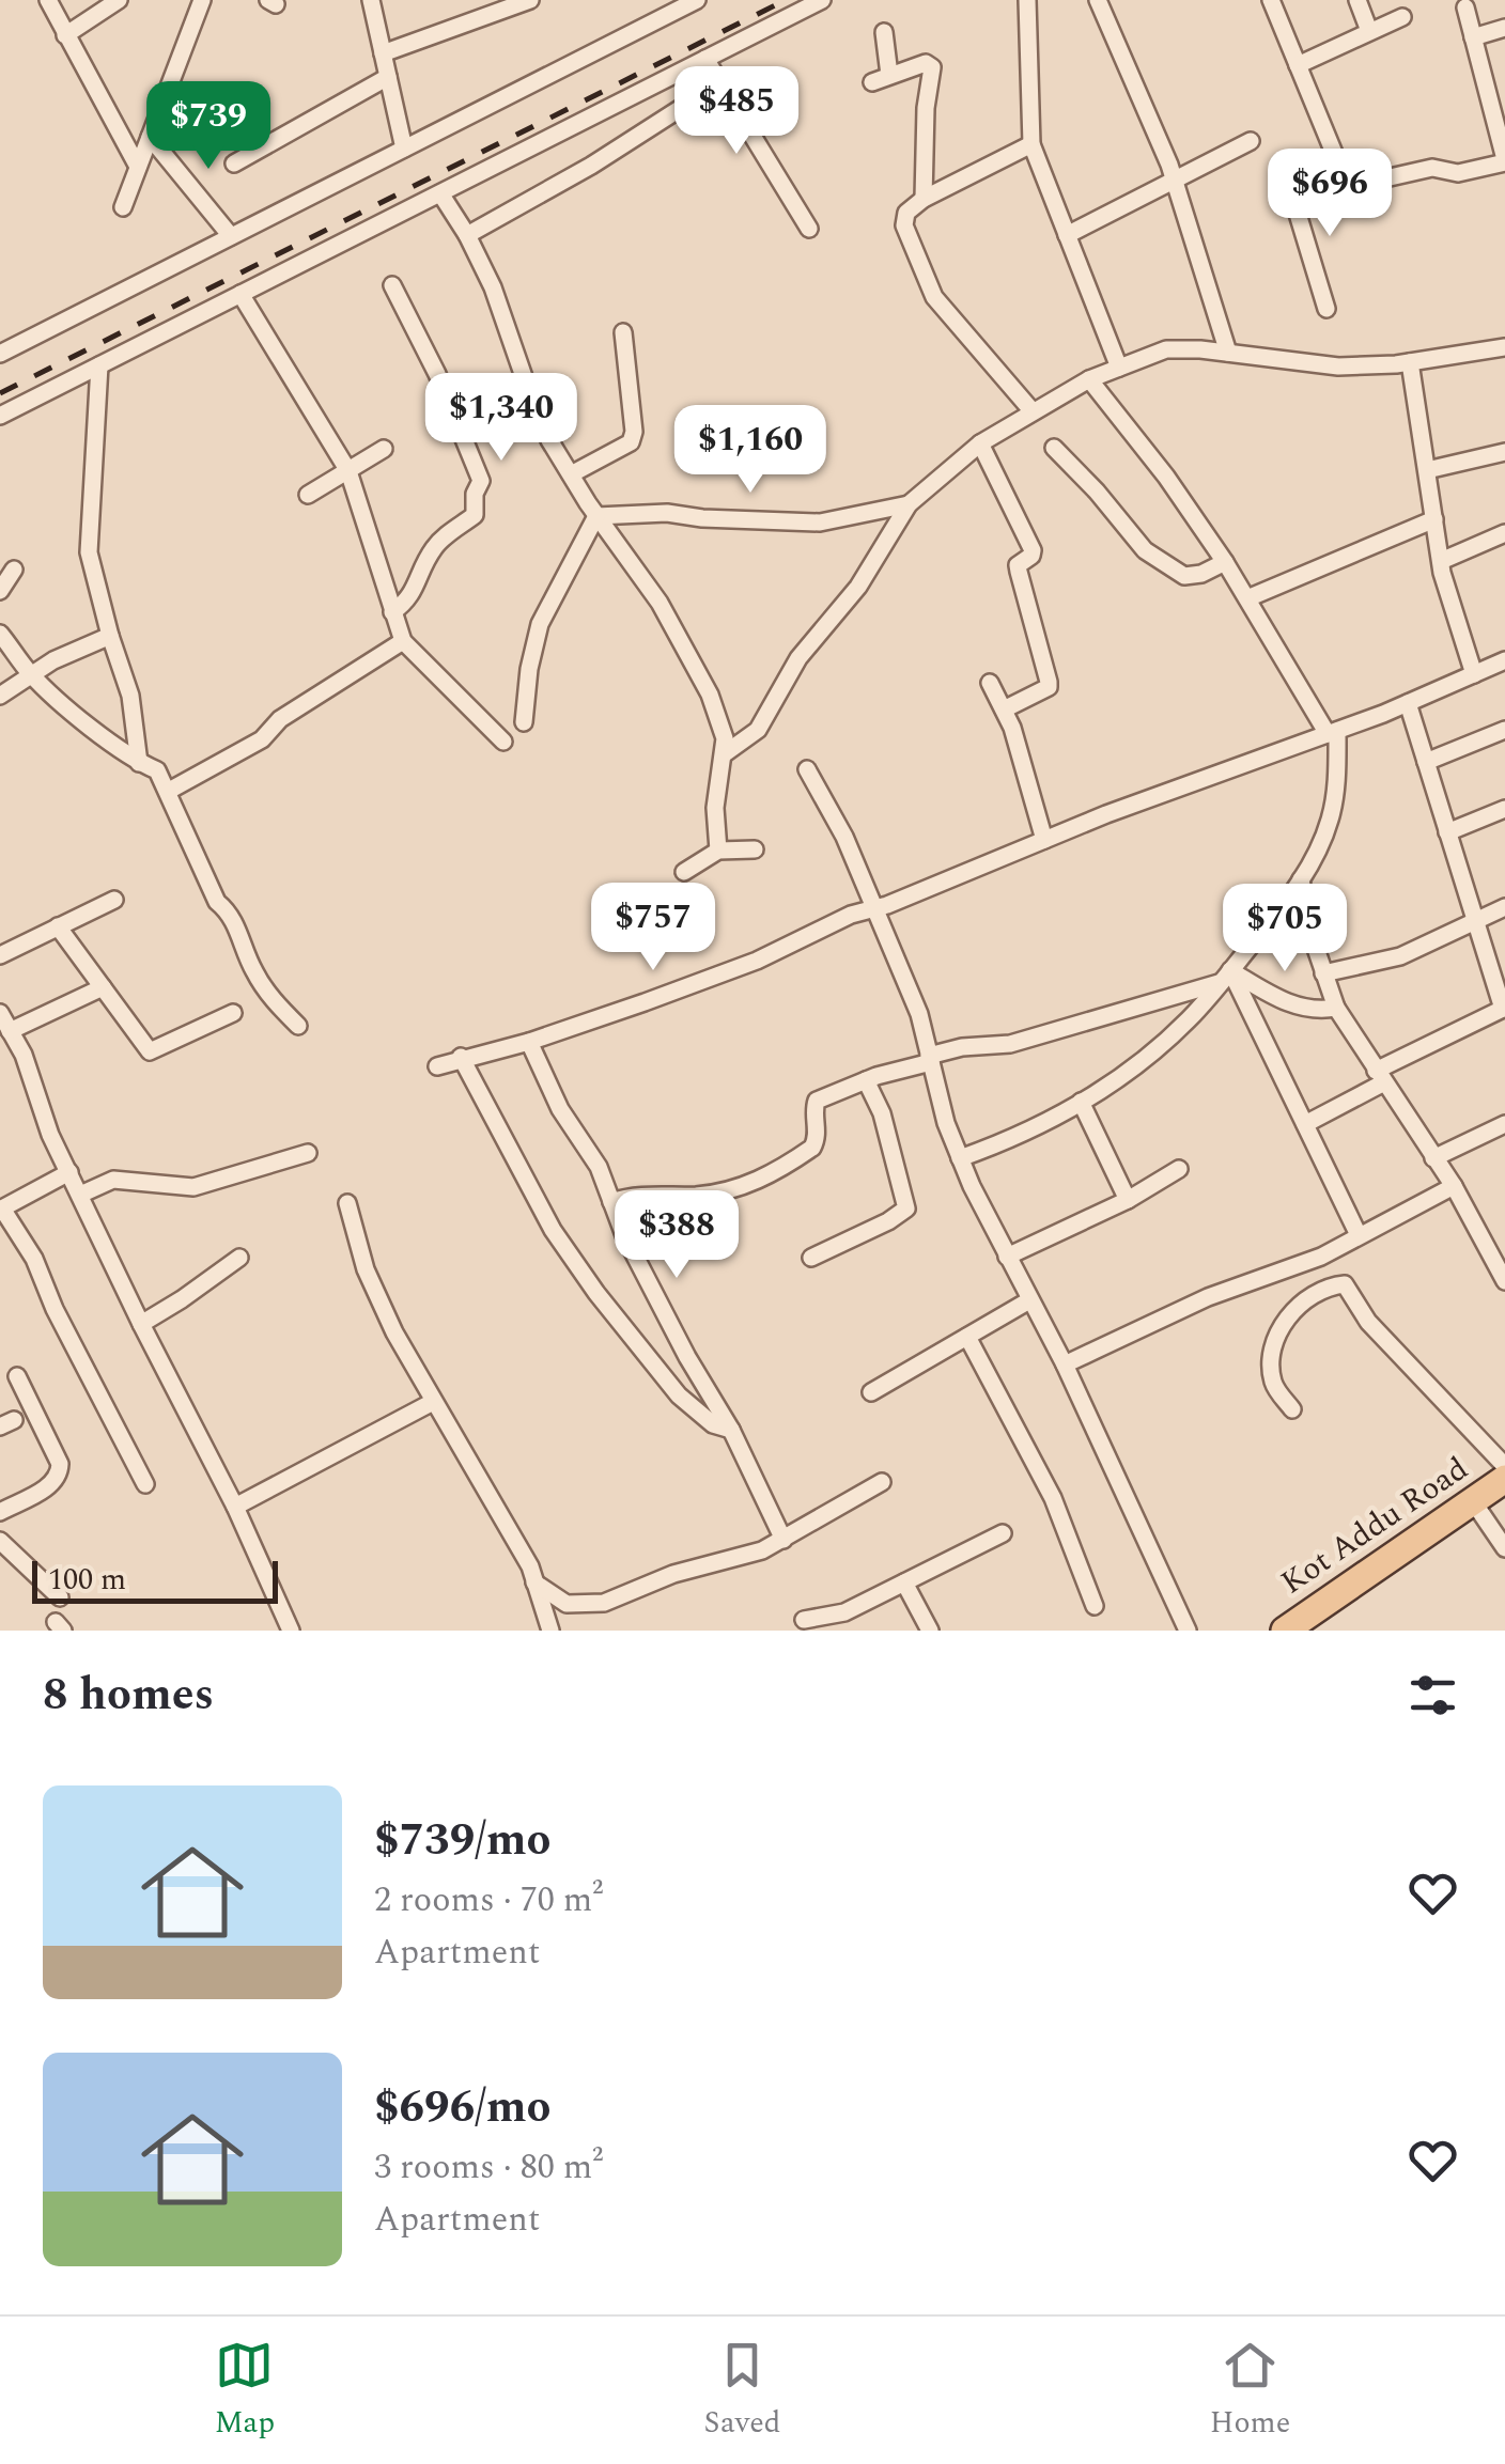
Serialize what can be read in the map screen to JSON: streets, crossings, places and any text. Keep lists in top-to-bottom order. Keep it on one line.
{"streets":{"main road":["Kot Addu Road"]},"scale_bar":"100 m","page":{"price":["$485","$739","$696","$1,340","$1,160","$757","$705","$388"],"scale":"100 m","heading":"8 homes","list":[{"name":"$739/mo","note":"2 rooms · 70 m² · Apartment"},{"name":"$696/mo","note":"3 rooms · 80 m² · Apartment"}],"tabs":["Map","Saved","Home"]}}
